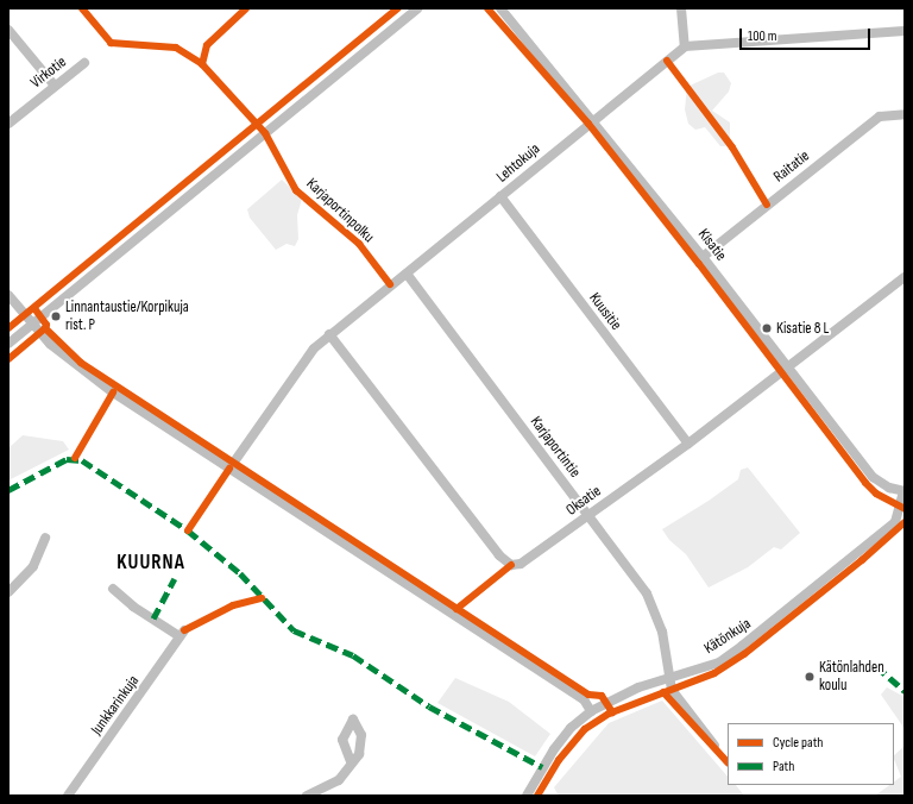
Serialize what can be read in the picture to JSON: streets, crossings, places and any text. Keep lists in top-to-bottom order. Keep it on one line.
{"streets":{"street":["Virkotie","Lehtokuja","Raitatie","Kisatie","Kuusitie","Karjaportintie","Oksatie","Kätönkuja","Junkkarinkuja"],"cycle path":["Karjaportinpolku"]},"crossings":[["Lehtokuja","Kisatie"],["Lehtokuja","Kuusitie"],["Lehtokuja","Karjaportintie"],["Lehtokuja","Oksatie"],["Raitatie","Kisatie"],["Kisatie","Oksatie"],["Kisatie","Kätönkuja"],["Kuusitie","Oksatie"],["Karjaportintie","Oksatie"],["Karjaportintie","Kätönkuja"]],"districts":["KUURNA"],"places":["Linnantaustie/Korpikuja rist. P","Kisatie 8 L","Kätönlahden koulu"],"legend":["Cycle path","Path"],"scale_bar":"100 m"}
